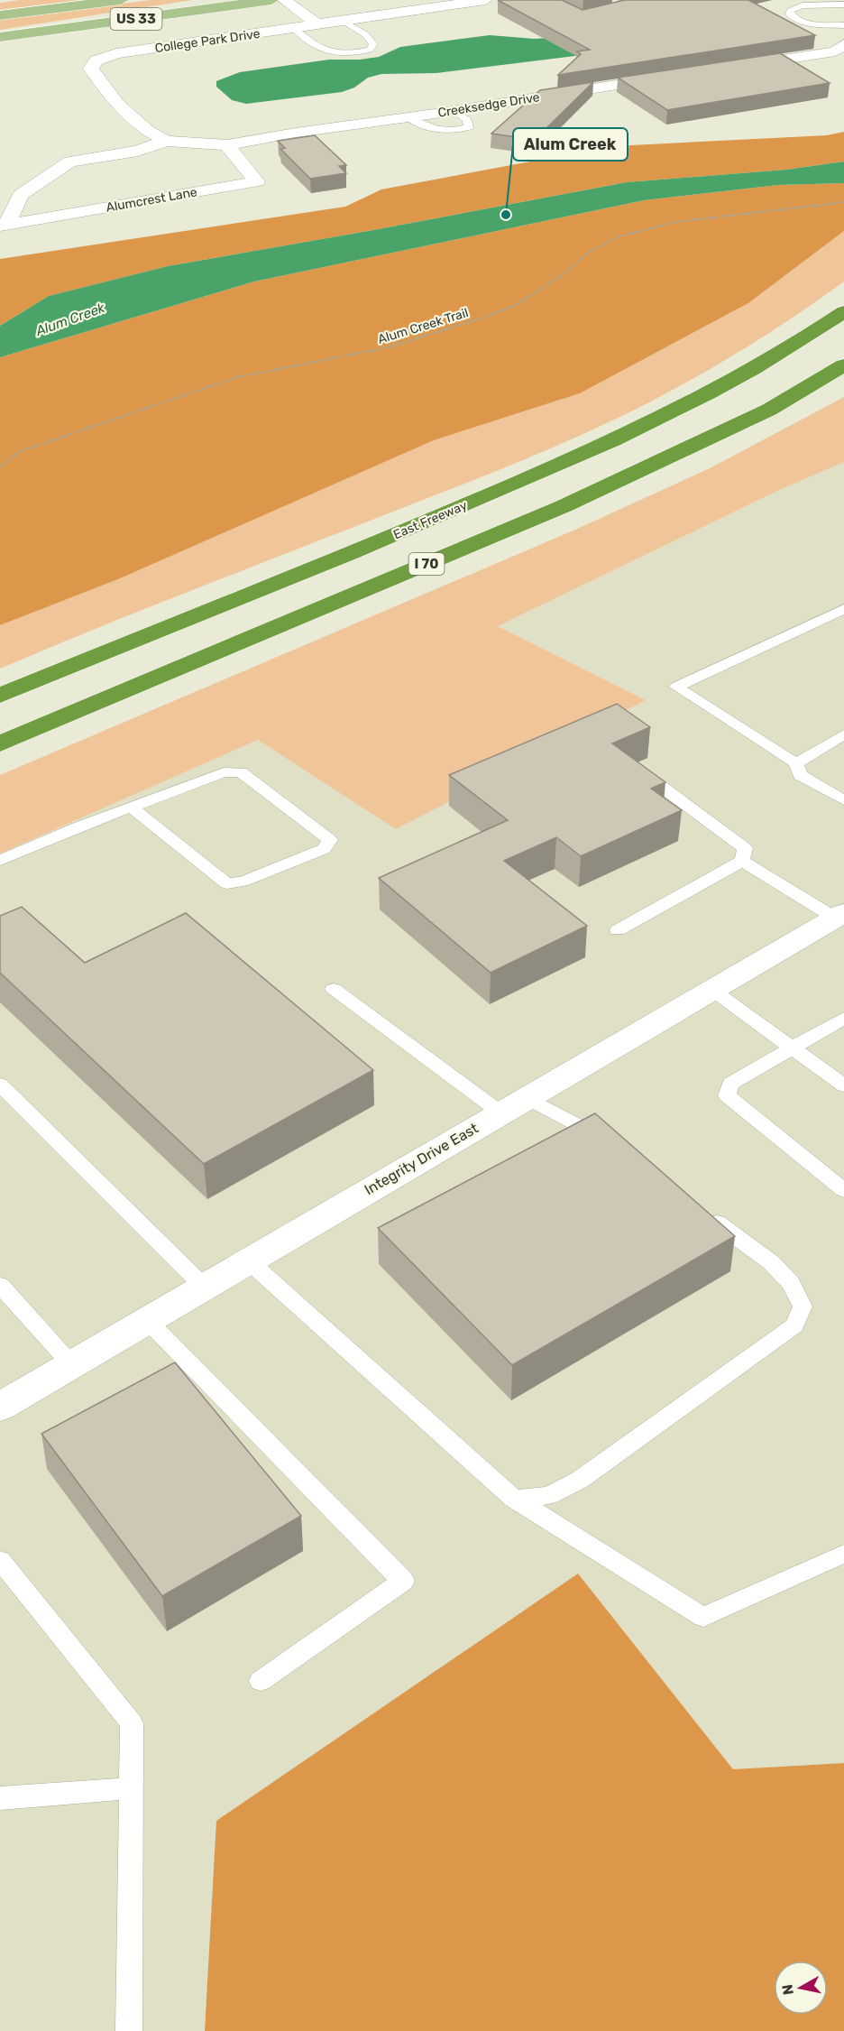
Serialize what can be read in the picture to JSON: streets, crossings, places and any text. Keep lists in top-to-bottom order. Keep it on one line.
{"streets":{"highway":["East Freeway","I 70"],"main road":["US 33"],"street":["College Park Drive","Creeksedge Drive","Alumcrest Lane","Integrity Drive East"],"path":["Alum Creek Trail"]},"crossings":[["College Park Drive","Creeksedge Drive"],["Creeksedge Drive","Alumcrest Lane"]],"water":["Alum Creek"],"places":["Alum Creek"],"north":"left"}
